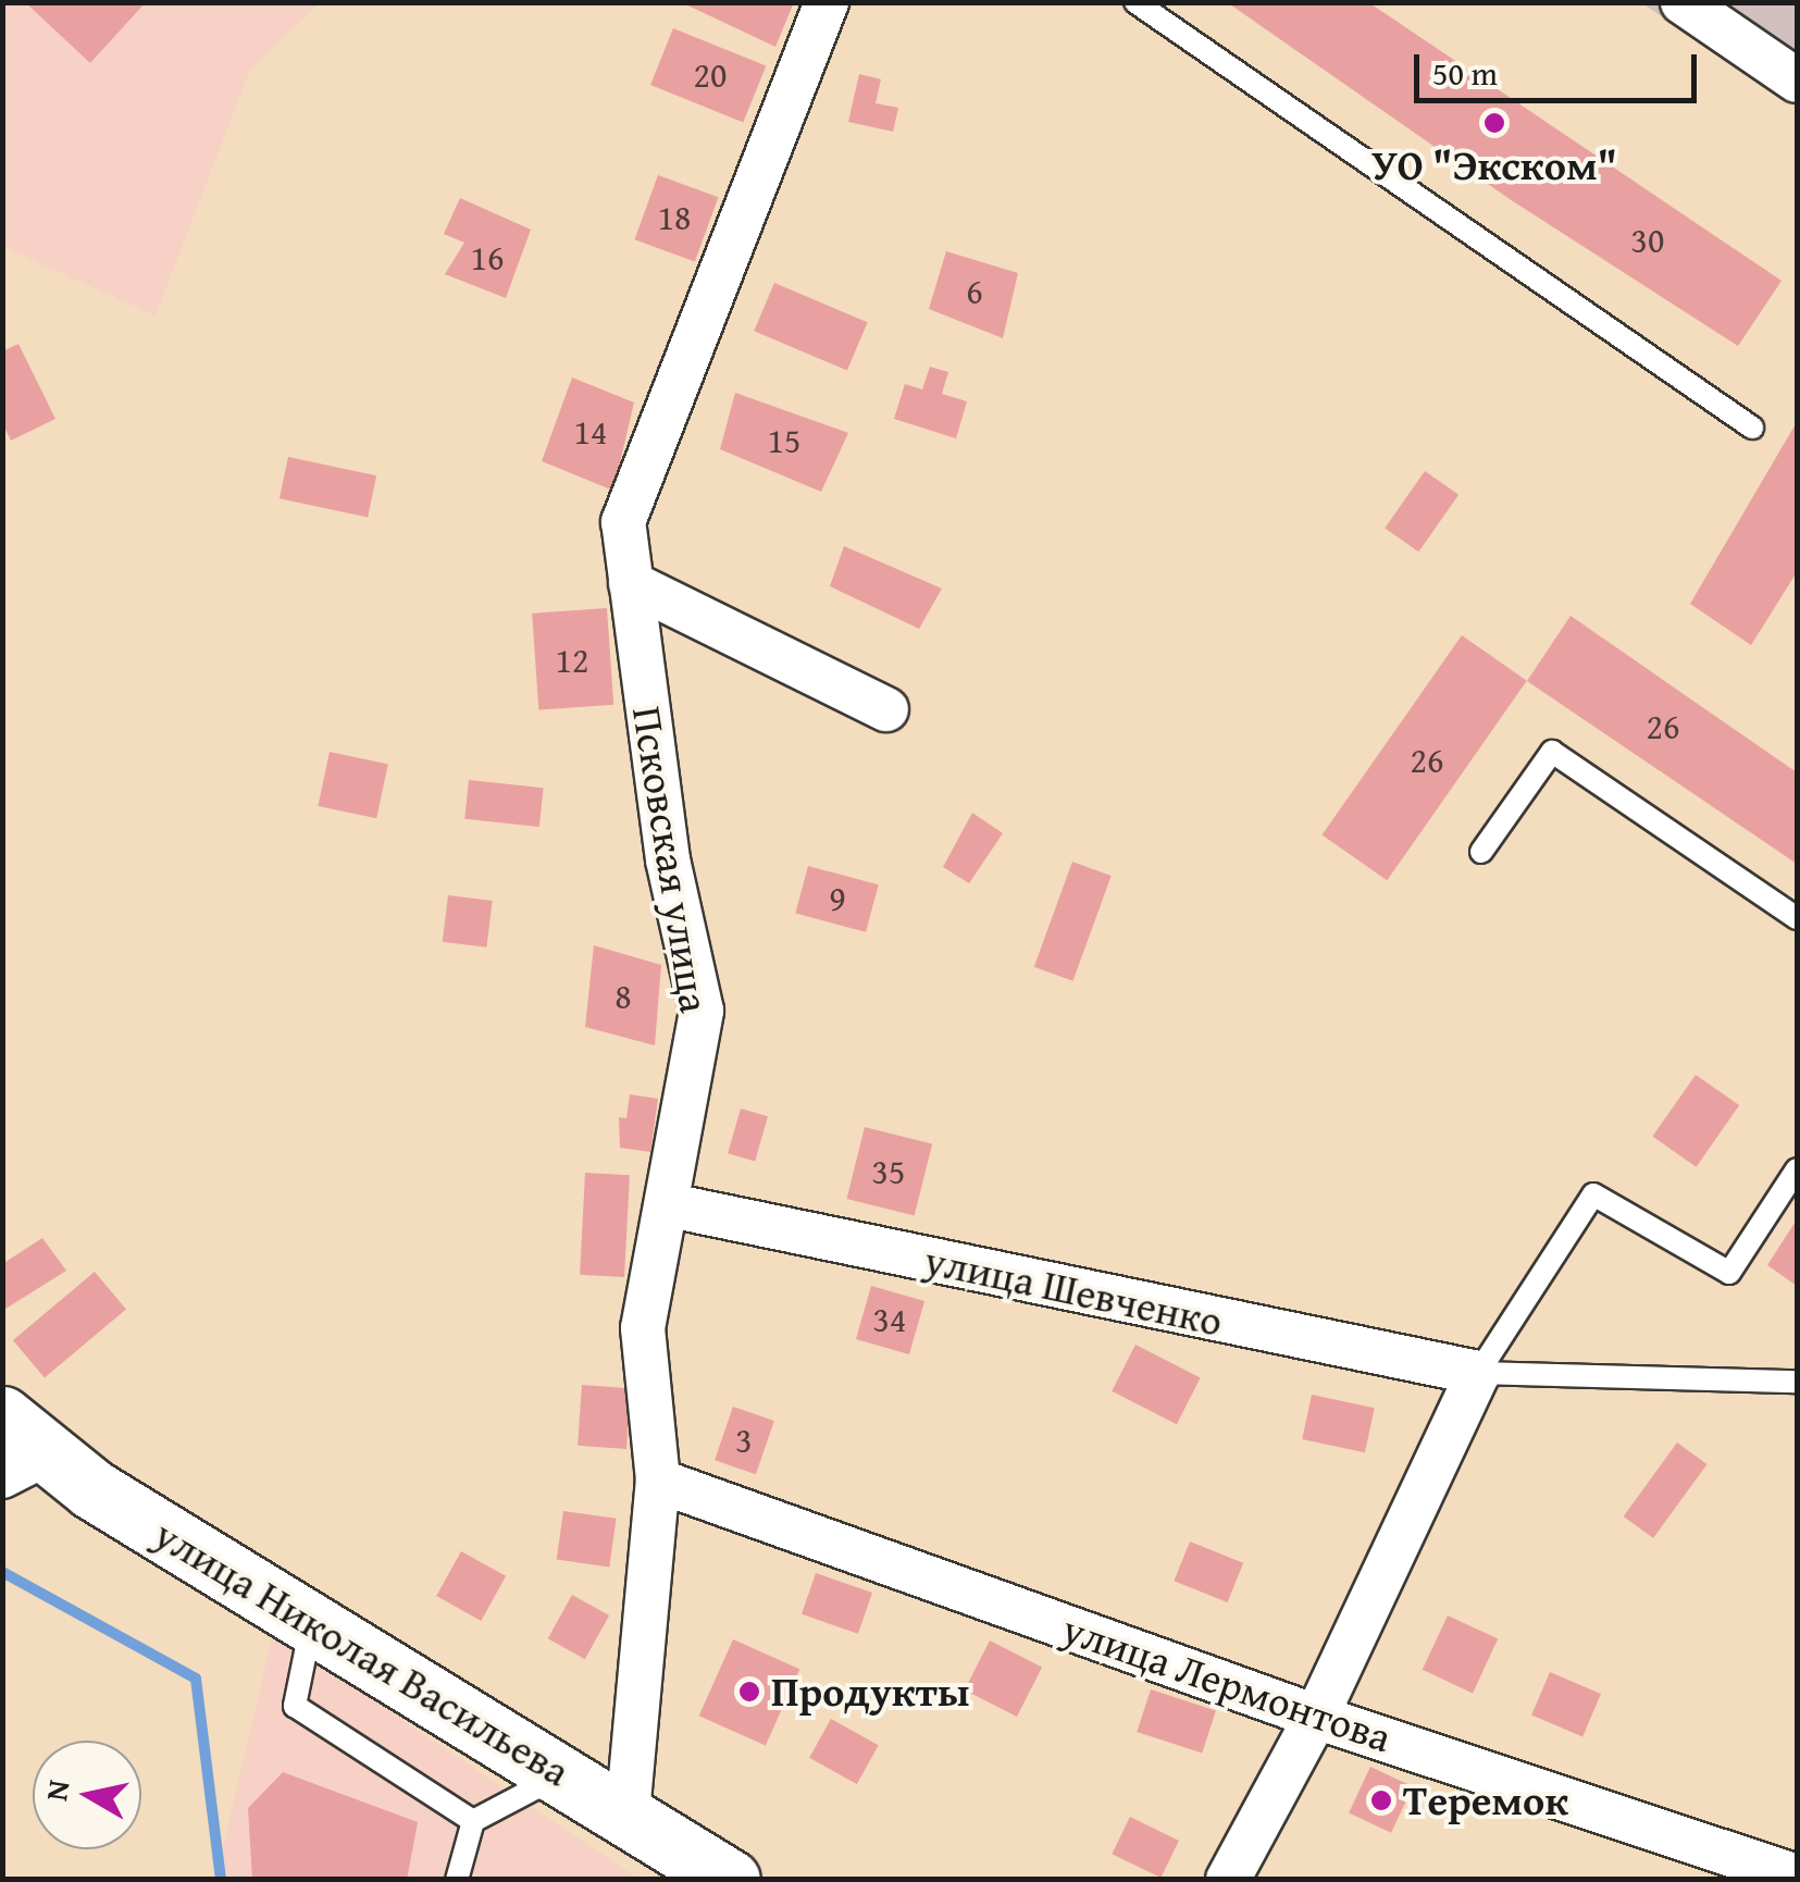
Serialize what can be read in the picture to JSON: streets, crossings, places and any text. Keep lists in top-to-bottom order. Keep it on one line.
{"streets":{"main road":["улица Николая Васильева"],"street":["Псковская улица","улица Шевченко","улица Лермонтова"]},"crossings":[["Псковская улица","улица Шевченко"],["Псковская улица","улица Николая Васильева"],["Псковская улица","улица Лермонтова"]],"places":["УО \"Экском\"","Продукты","Теремок"],"house_numbers":["20","18","30","16","6","14","15","12","26","26","9","8","35","34","3"],"scale_bar":"50 m","north":"left"}
